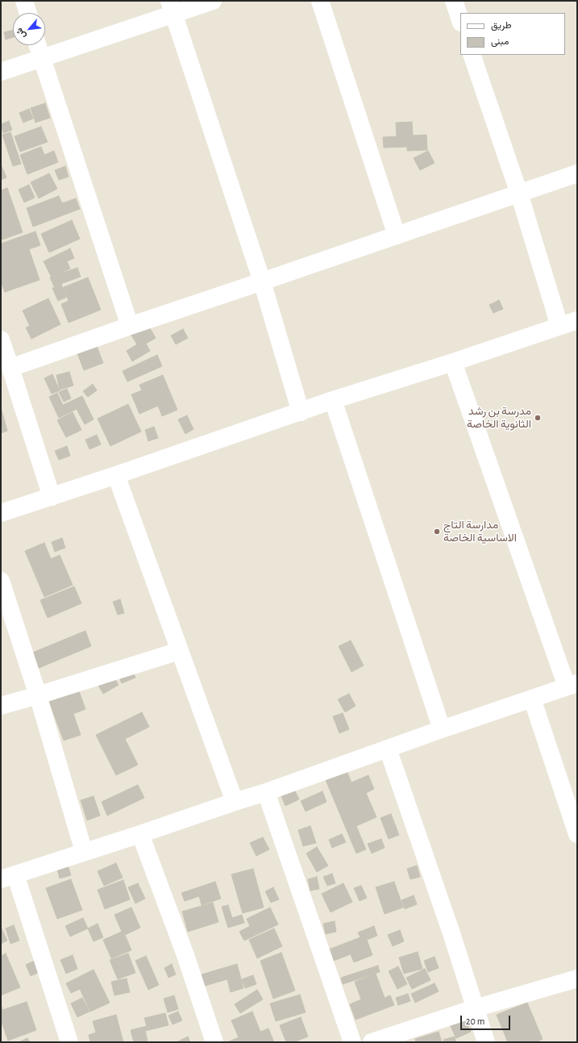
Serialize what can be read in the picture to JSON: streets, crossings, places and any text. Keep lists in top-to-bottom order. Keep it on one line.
{"places":["مدرسة بن رشد الثانوية الخاصة","مدارسة التاج الاساسية الخاصة"],"legend":["طريق","مبنى"],"scale_bar":"20 m","north":"bottom left"}
